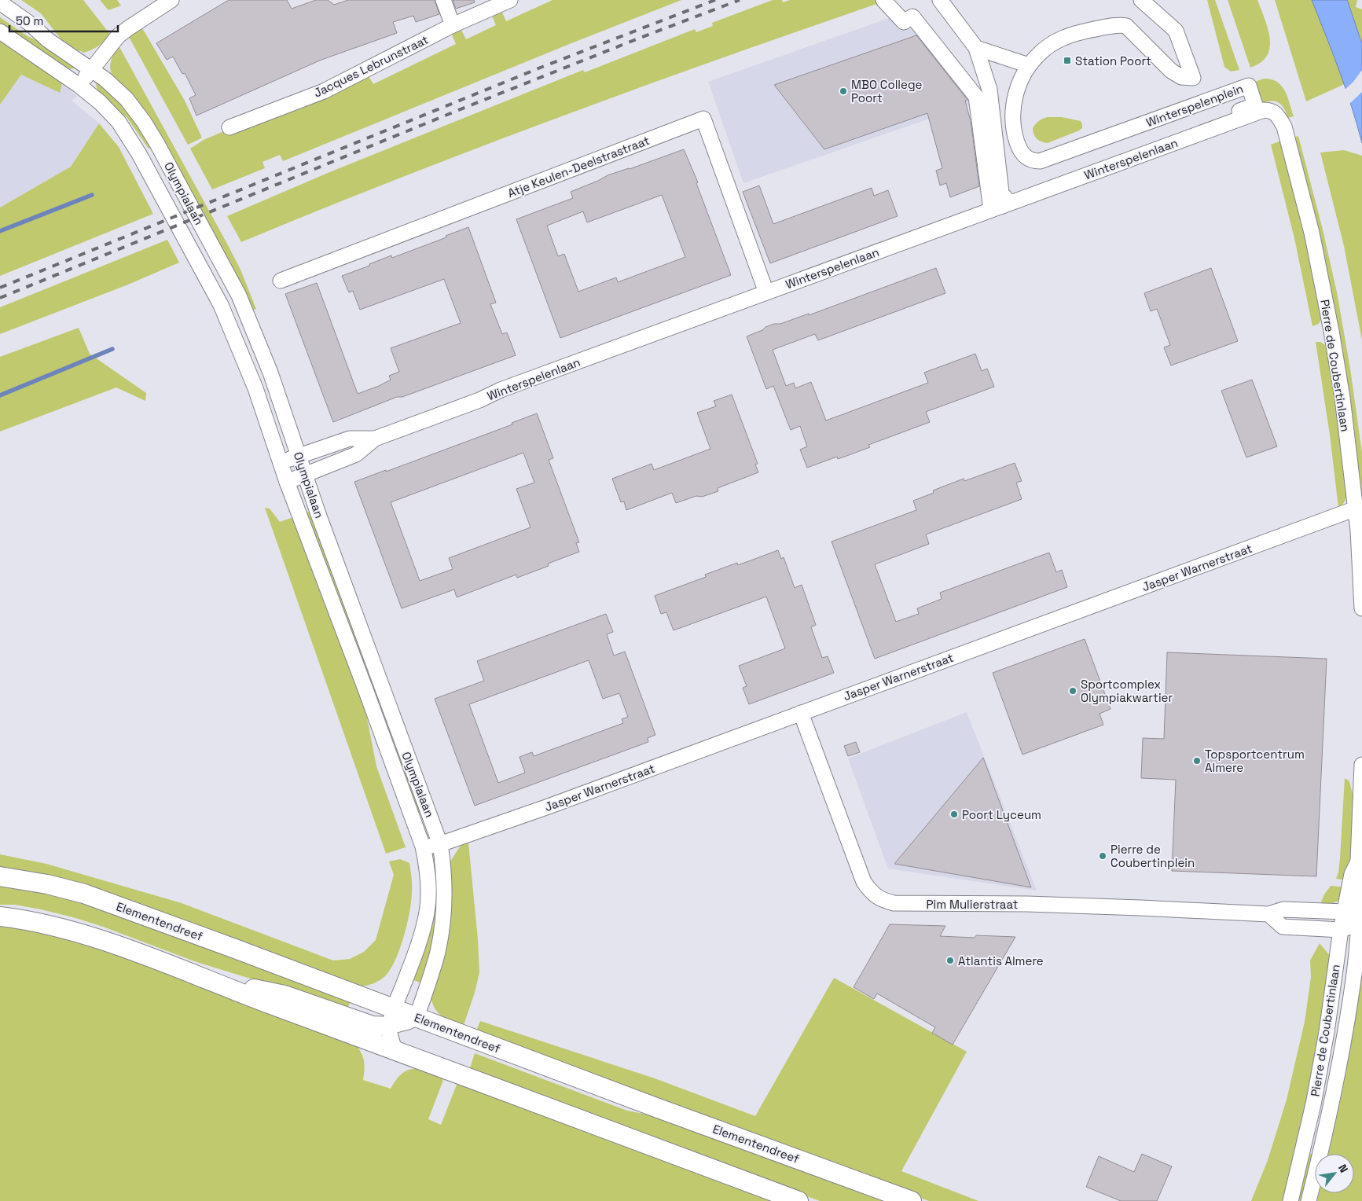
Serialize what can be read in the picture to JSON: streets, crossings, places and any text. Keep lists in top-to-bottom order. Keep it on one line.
{"streets":{"main road":["Elementendreef"],"street":["Jacques Lebrunstraat","Winterspelenplein","Winterspelenlaan","Atje Keulen-Deelstrastraat","Olympialaan","Pierre de Coubertinlaan","Jasper Warnerstraat","Pim Mulierstraat"]},"crossings":[["Winterspelenplein","Winterspelenlaan"],["Winterspelenlaan","Atje Keulen-Deelstrastraat"],["Winterspelenlaan","Olympialaan"],["Winterspelenlaan","Pierre de Coubertinlaan"],["Olympialaan","Jasper Warnerstraat"],["Olympialaan","Elementendreef"],["Pierre de Coubertinlaan","Jasper Warnerstraat"],["Pierre de Coubertinlaan","Pim Mulierstraat"],["Jasper Warnerstraat","Pim Mulierstraat"]],"places":{"transit":["Station Poort"],"other":["MBO College Poort","Sportcomplex Olympiakwartier","Topsportcentrum Almere","Poort Lyceum","Pierre de Coubertinplein","Atlantis Almere"]},"scale_bar":"50 m","north":"top right"}
